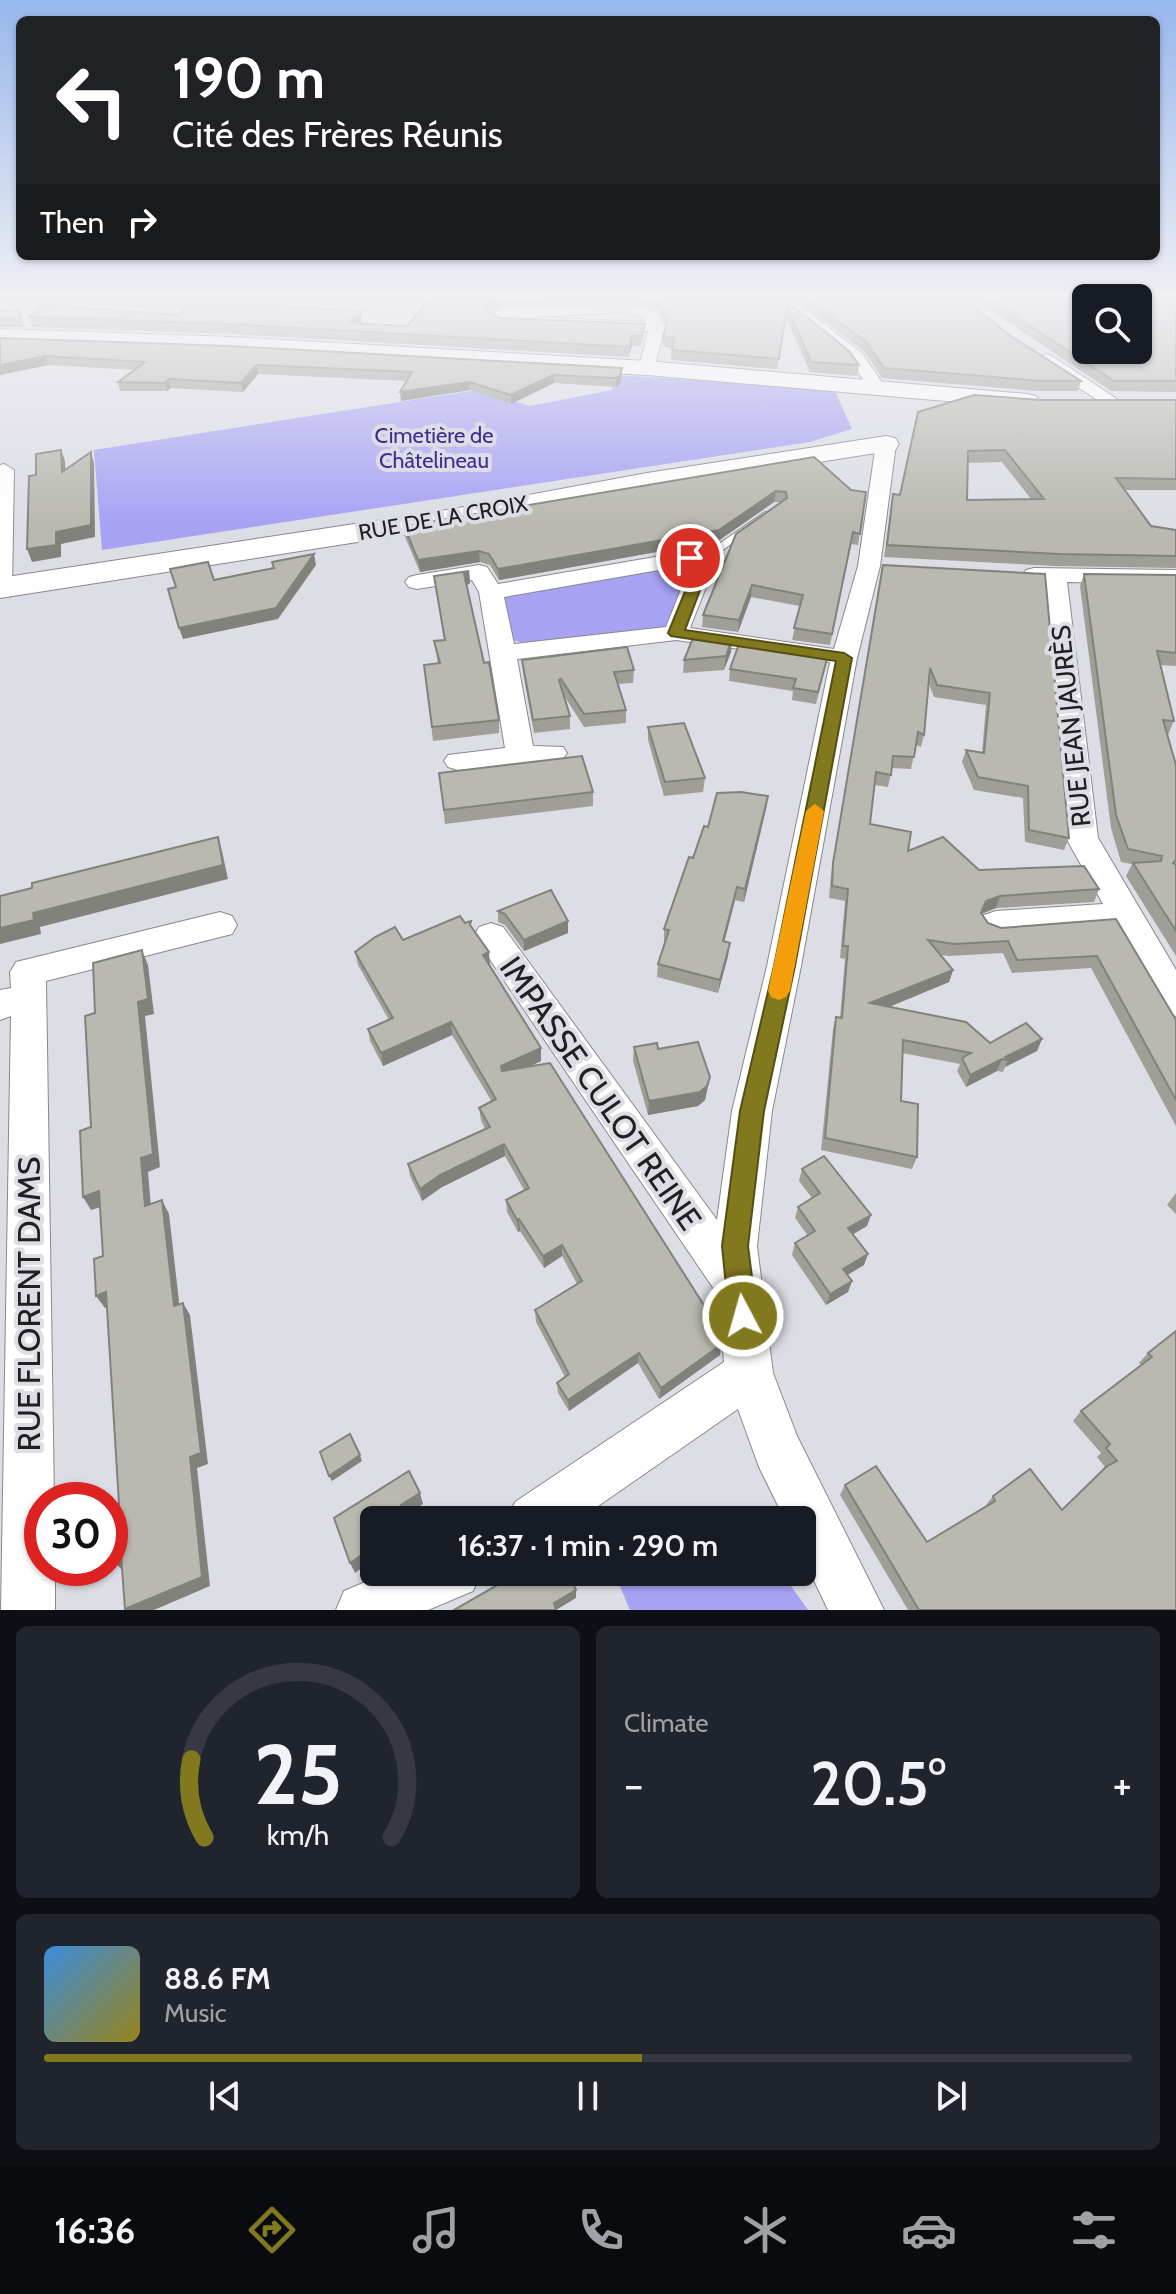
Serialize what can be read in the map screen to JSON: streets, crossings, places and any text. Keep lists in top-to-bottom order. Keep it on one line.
{"streets":{"street":["RUE DE LA CROIX","RUE JEAN JAURÈS","IMPASSE CULOT REINE","RUE FLORENT DAMS"]},"parks":["Cimetière de Châtelineau"],"page":{"turn":["190 m","Cité des Frères Réunis"],"then":"Then","limit":"30","trip":"16:37 · 1 min · 290 m","tile":"Climate","heat":["−","20.5°","+"],"song":["88.6 FM","Music"],"tabs":"16:36","gauge":["25","km/h"]}}
